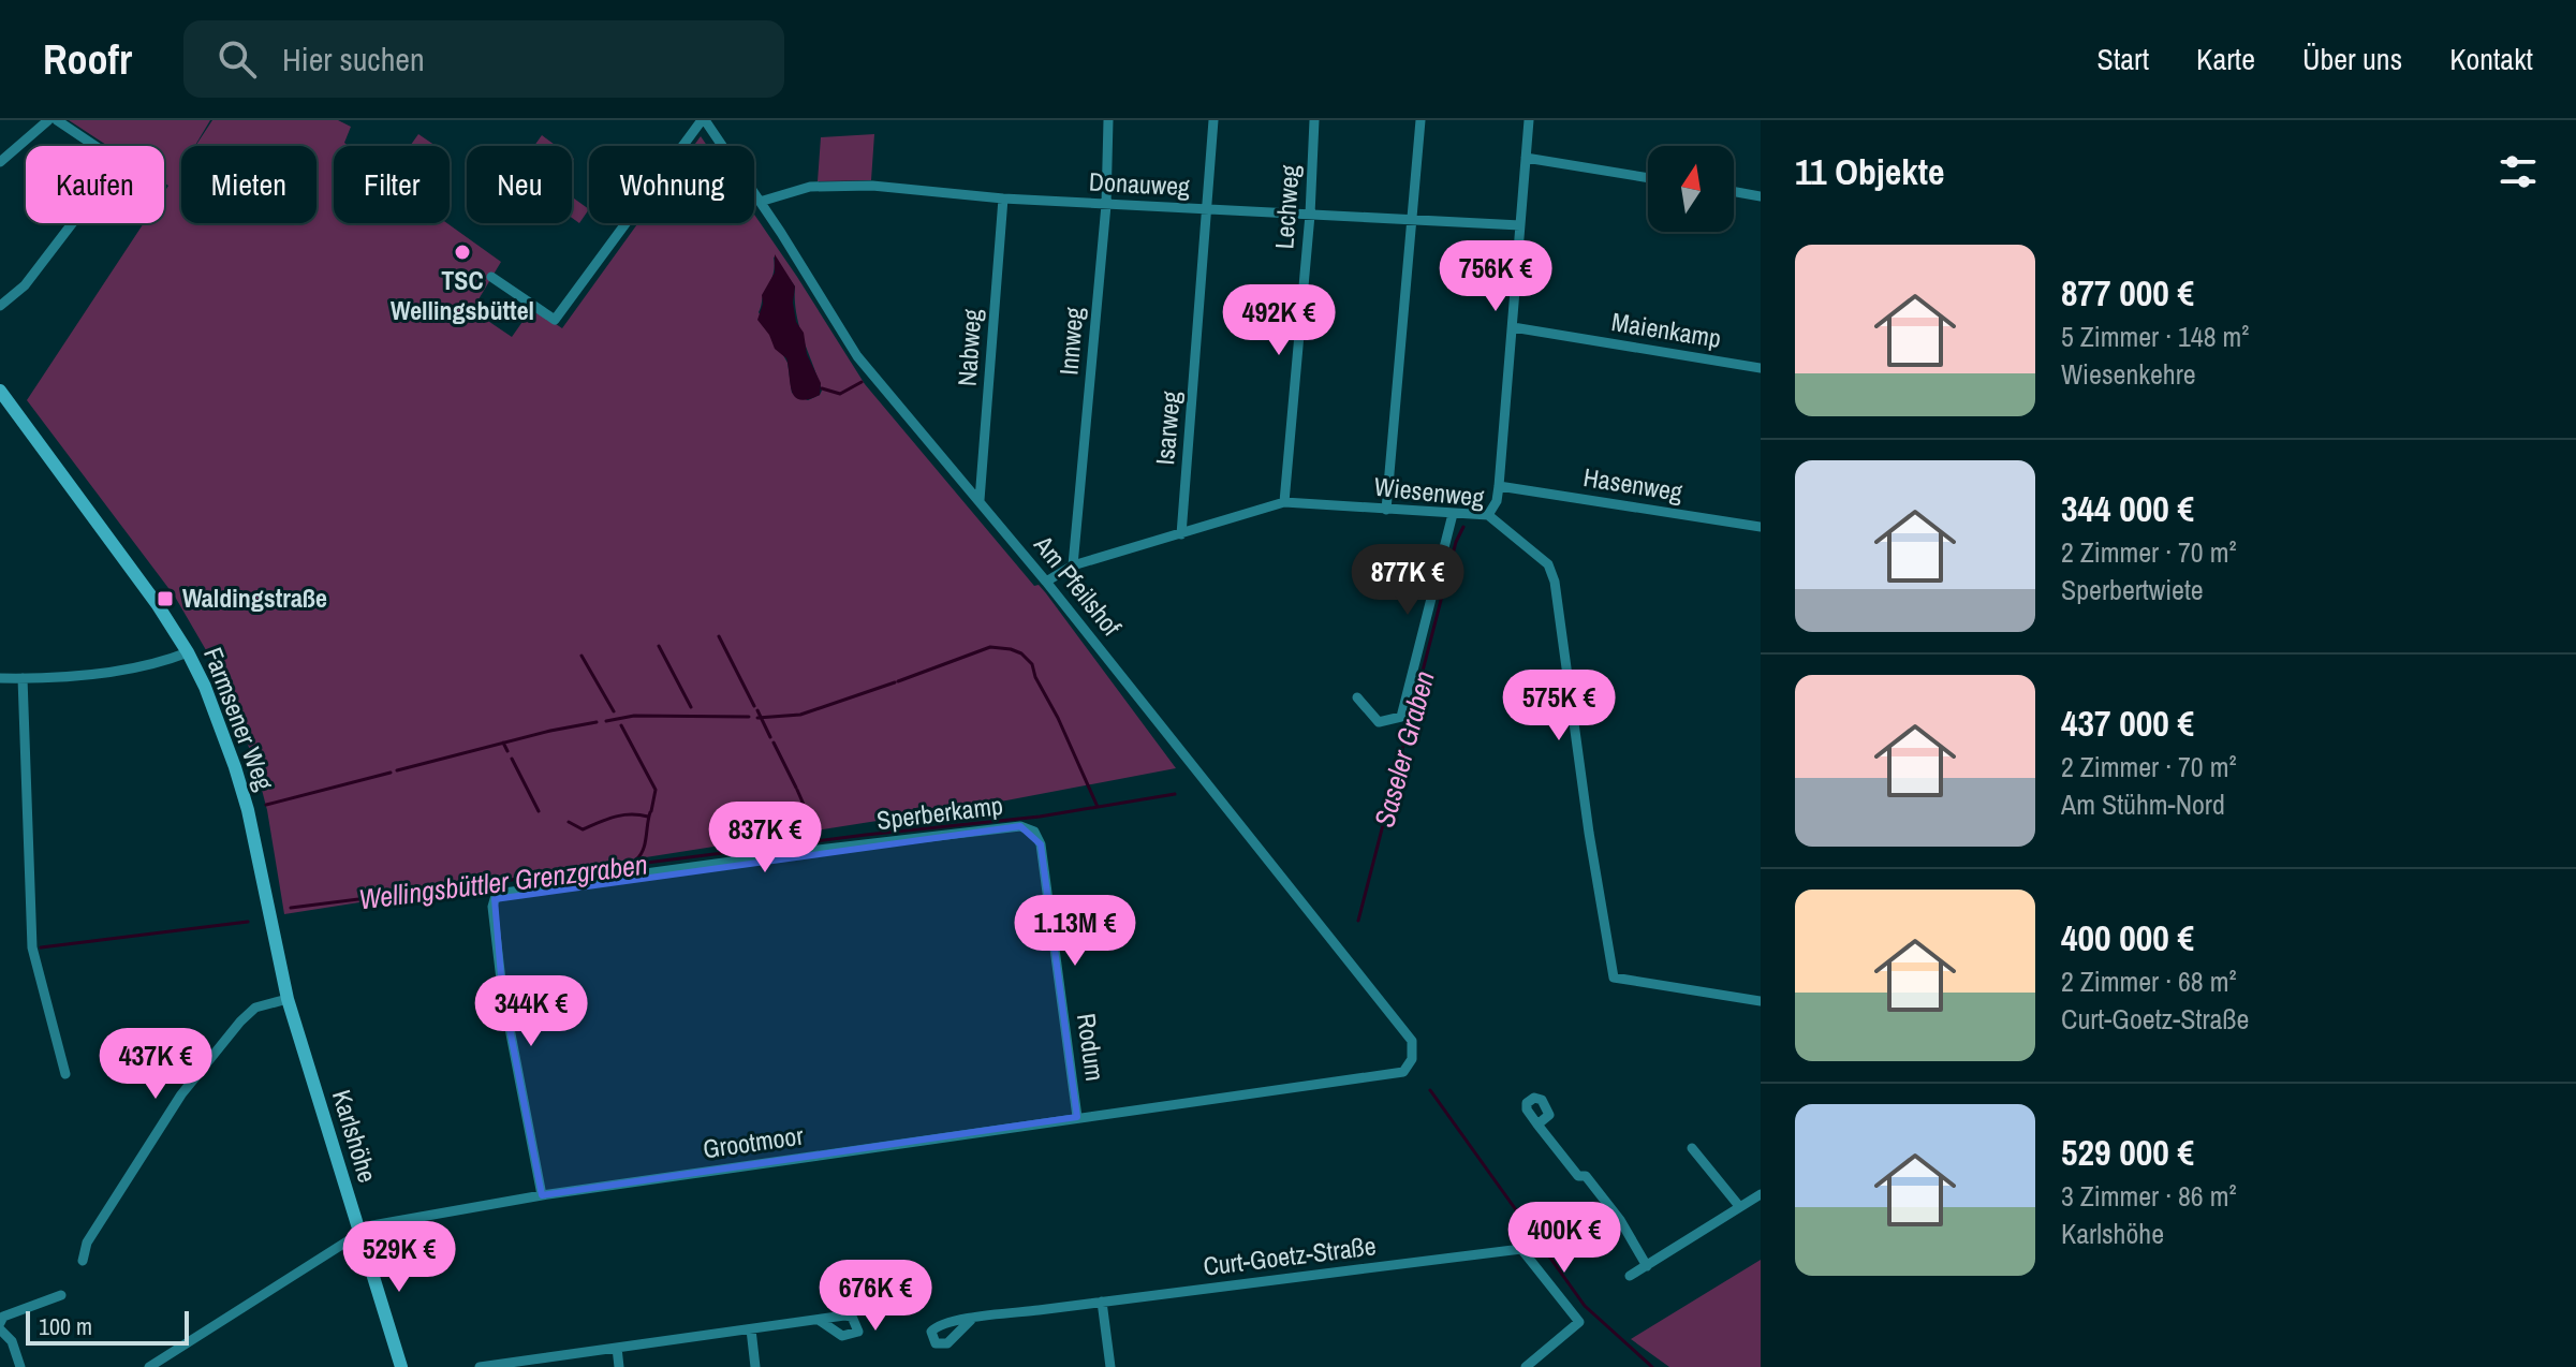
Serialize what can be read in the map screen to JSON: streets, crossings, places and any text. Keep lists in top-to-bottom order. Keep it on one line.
{"streets":{"main road":["Farmsener Weg","Karlshöhe"],"street":["Donauweg","Lechweg","Maienkamp","Innweg","Nabweg","Isarweg","Hasenweg","Wiesenweg","Am Pfeilshof","Sperberkamp","Rodum","Grootmoor","Curt-Goetz-Straße"]},"crossings":[["Donauweg","Lechweg"],["Donauweg","Innweg"],["Donauweg","Nabweg"],["Donauweg","Isarweg"],["Donauweg","Am Pfeilshof"],["Lechweg","Wiesenweg"],["Innweg","Wiesenweg"],["Nabweg","Am Pfeilshof"],["Isarweg","Wiesenweg"],["Wiesenweg","Am Pfeilshof"],["Am Pfeilshof","Grootmoor"],["Farmsener Weg","Karlshöhe"],["Sperberkamp","Rodum"],["Sperberkamp","Grootmoor"],["Rodum","Grootmoor"],["Karlshöhe","Grootmoor"]],"water":["Saseler Graben","Wellingsbüttler Grenzgraben"],"places":{"other":["TSC Wellingsbüttel"],"transit":["Waldingstraße"]},"scale_bar":"100 m","north":"top","page":{"header":"Roofr","search":"Hier suchen","nav":["Start","Karte","Über uns","Kontakt"],"heading":"11 Objekte","chip":["Kaufen","Mieten","Filter","Neu","Wohnung"],"list":[{"name":"877 000 €","note":"5 Zimmer · 148 m² · Wiesenkehre"},{"name":"344 000 €","note":"2 Zimmer · 70 m² · Sperbertwiete"},{"name":"437 000 €","note":"2 Zimmer · 70 m² · Am Stühm-Nord"},{"name":"400 000 €","note":"2 Zimmer · 68 m² · Curt-Goetz-Straße"},{"name":"529 000 €","note":"3 Zimmer · 86 m² · Karlshöhe"}],"price":["756K €","492K €","877K €","575K €","837K €","1.13M €","344K €","437K €","400K €","529K €","676K €"],"scale":"100 m"}}
